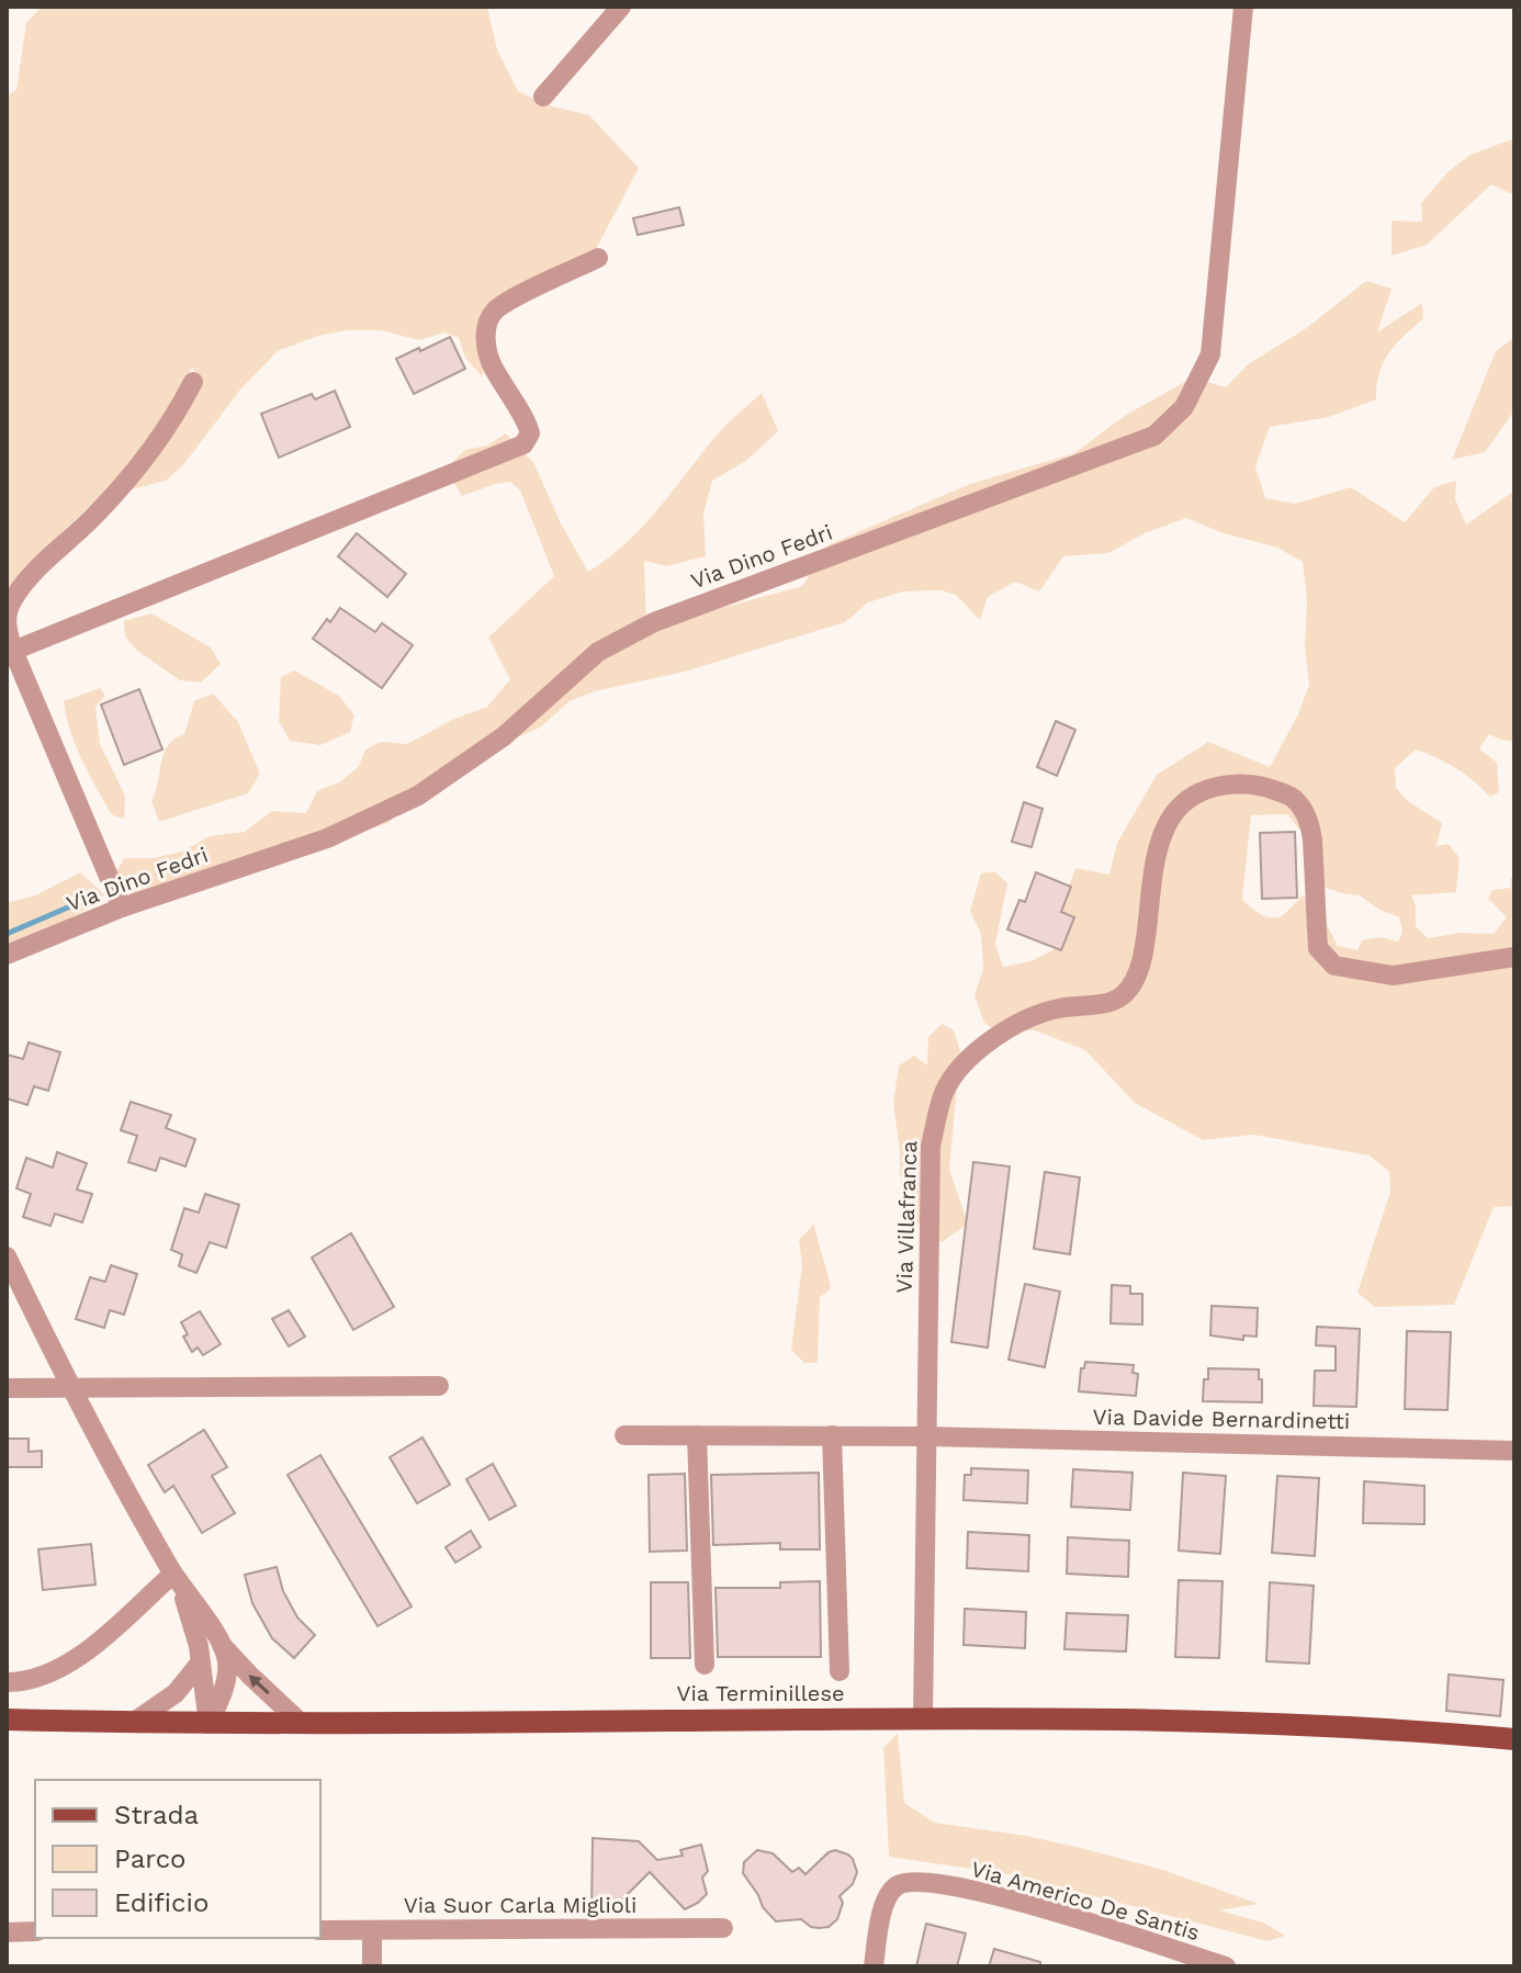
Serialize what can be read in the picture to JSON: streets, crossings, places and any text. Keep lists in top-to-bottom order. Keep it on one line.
{"streets":{"main road":["Via Terminillese"],"street":["Via Dino Fedri","Via Villafranca","Via Davide Bernardinetti","Via Americo De Santis","Via Suor Carla Miglioli"]},"crossings":[["Via Villafranca","Via Davide Bernardinetti"],["Via Villafranca","Via Terminillese"]],"legend":["Strada","Parco","Edificio"]}
